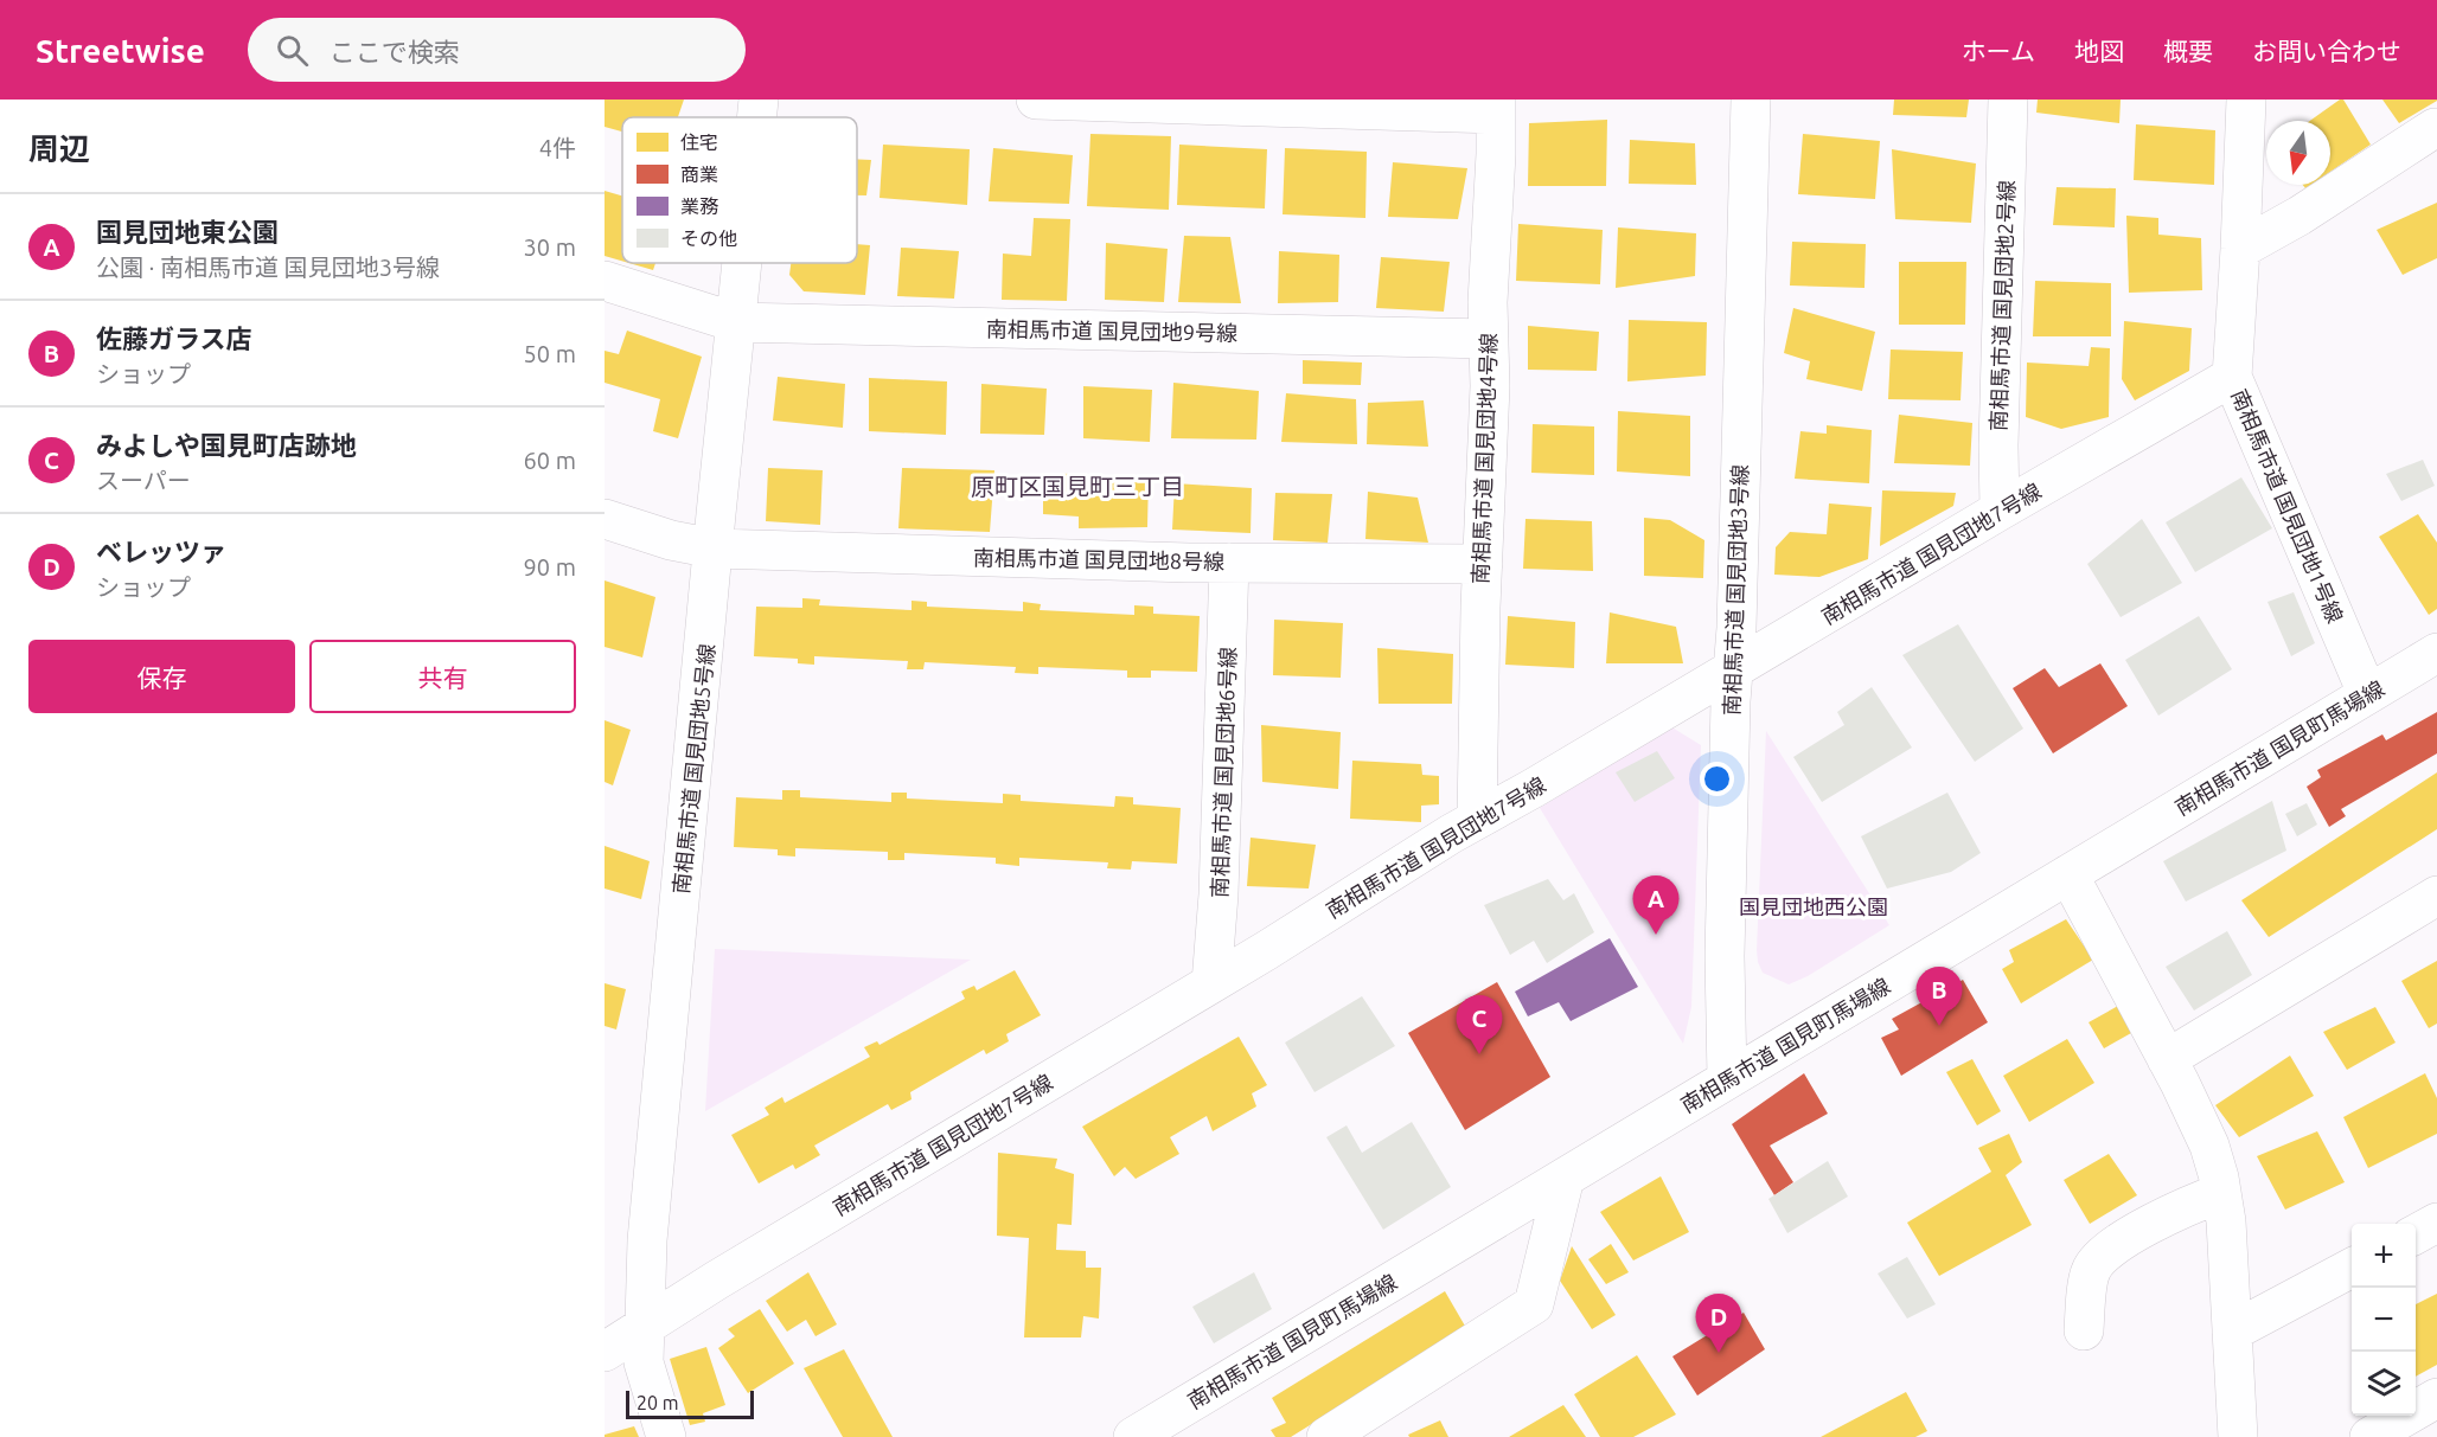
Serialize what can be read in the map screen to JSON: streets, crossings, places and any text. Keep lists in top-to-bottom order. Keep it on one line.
{"streets":{"street":["南相馬市道 国見団地2号線","南相馬市道 国見団地9号線","南相馬市道 国見団地4号線","南相馬市道 国見団地1号線","南相馬市道 国見団地7号線","南相馬市道 国見団地8号線","南相馬市道 国見団地3号線","南相馬市道 国見町馬場線","南相馬市道 国見団地5号線","南相馬市道 国見団地6号線"]},"crossings":[["南相馬市道 国見団地2号線","南相馬市道 国見団地7号線"],["南相馬市道 国見団地9号線","南相馬市道 国見団地4号線"],["南相馬市道 国見団地9号線","南相馬市道 国見団地5号線"],["南相馬市道 国見団地4号線","南相馬市道 国見団地7号線"],["南相馬市道 国見団地4号線","南相馬市道 国見団地8号線"],["南相馬市道 国見団地1号線","南相馬市道 国見団地7号線"],["南相馬市道 国見団地1号線","南相馬市道 国見町馬場線"],["南相馬市道 国見団地7号線","南相馬市道 国見団地3号線"],["南相馬市道 国見団地7号線","南相馬市道 国見団地5号線"],["南相馬市道 国見団地7号線","南相馬市道 国見団地6号線"],["南相馬市道 国見団地8号線","南相馬市道 国見団地5号線"],["南相馬市道 国見団地8号線","南相馬市道 国見団地6号線"],["南相馬市道 国見団地3号線","南相馬市道 国見町馬場線"]],"districts":["原町区国見町三丁目"],"parks":["国見団地西公園"],"legend":["住宅","商業","業務","その他"],"scale_bar":"20 m","north":"bottom","page":{"header":"Streetwise","search":"ここで検索","nav":["ホーム","地図","概要","お問い合わせ"],"heading":["周辺","4件"],"list":[{"mark":"A","name":"国見団地東公園","note":"公園 · 南相馬市道 国見団地3号線","value":"30 m"},{"mark":"B","name":"佐藤ガラス店","note":"ショップ","value":"50 m"},{"mark":"C","name":"みよしや国見町店跡地","note":"スーパー","value":"60 m"},{"mark":"D","name":"ベレッツァ","note":"ショップ","value":"90 m"}],"buttons":["保存","共有"],"pins":["A","B","C","D"],"map_buttons":["+","−"],"scale":"20 m"}}
